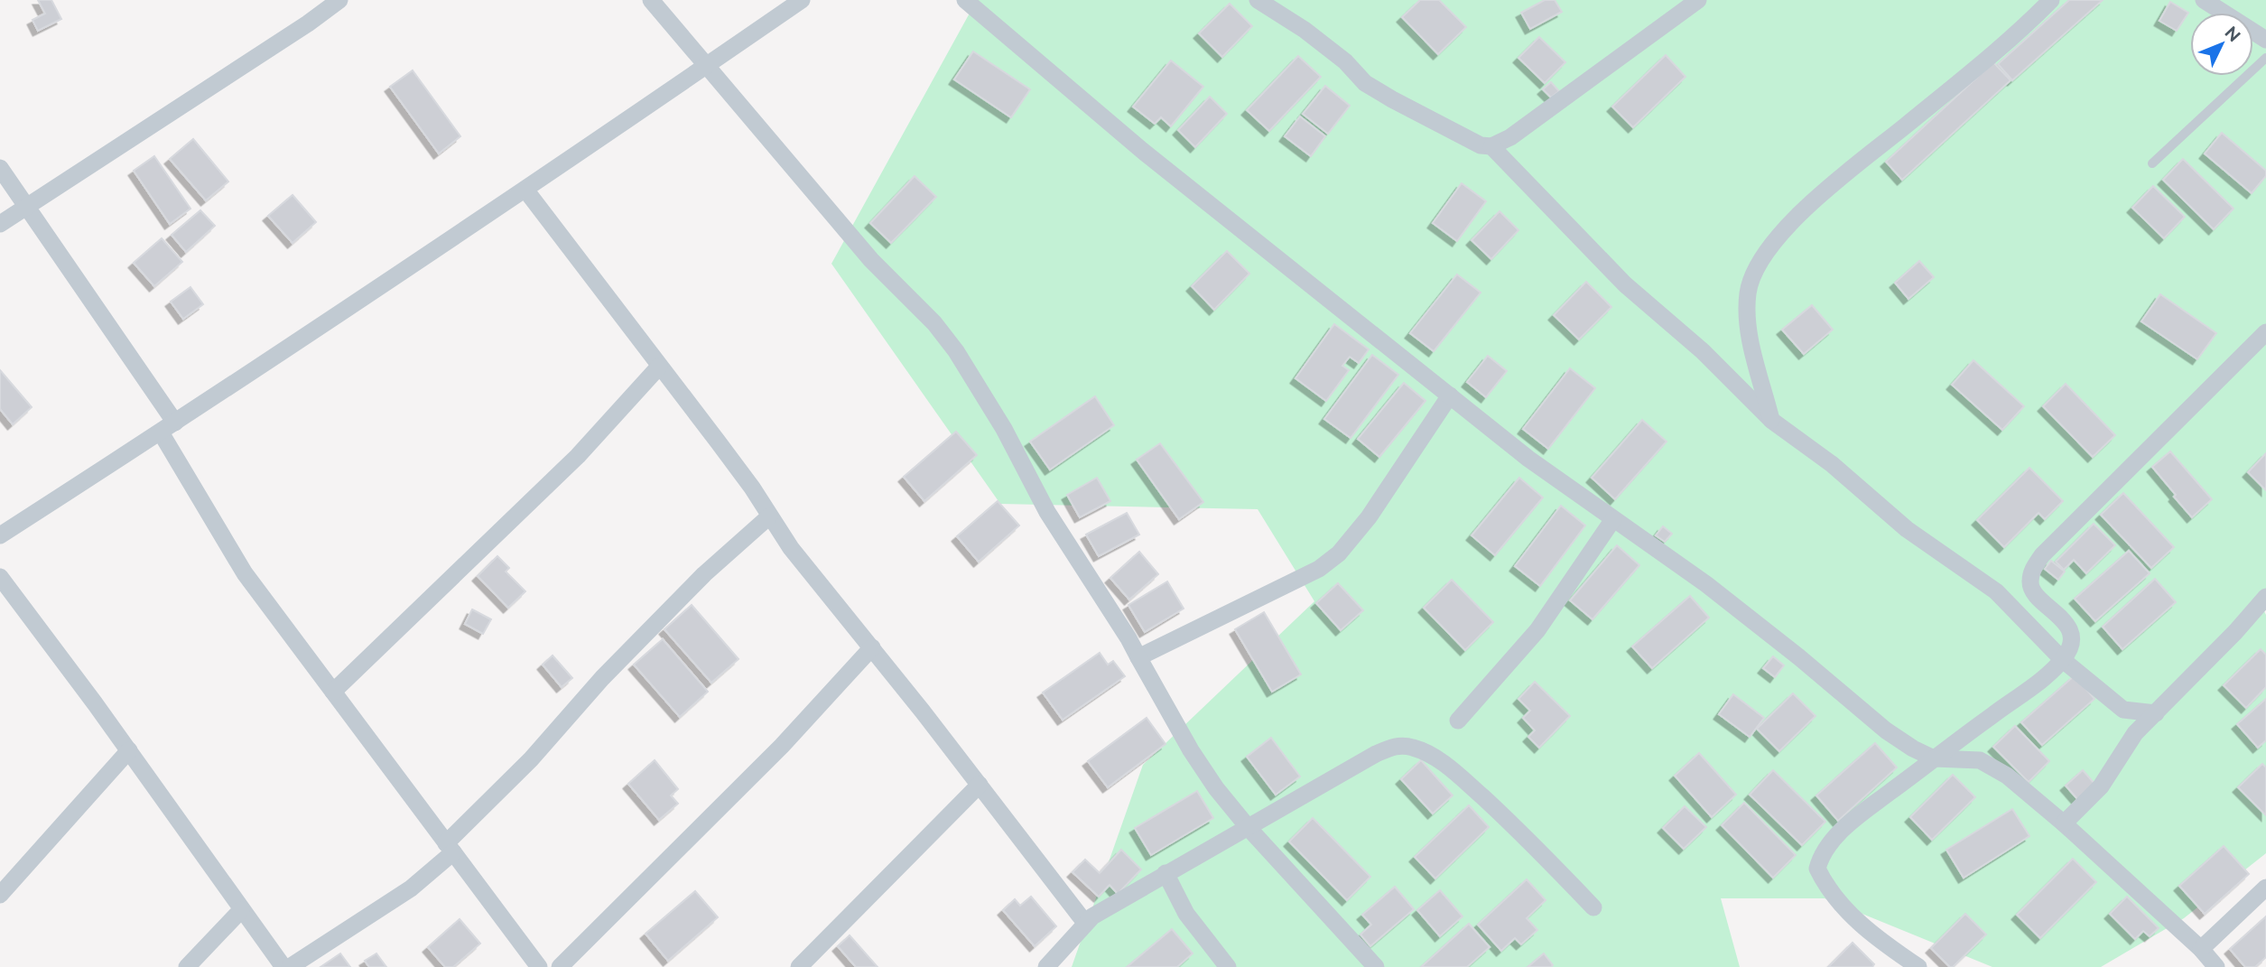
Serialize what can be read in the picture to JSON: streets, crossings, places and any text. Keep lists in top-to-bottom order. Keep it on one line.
{"north":"top right"}
